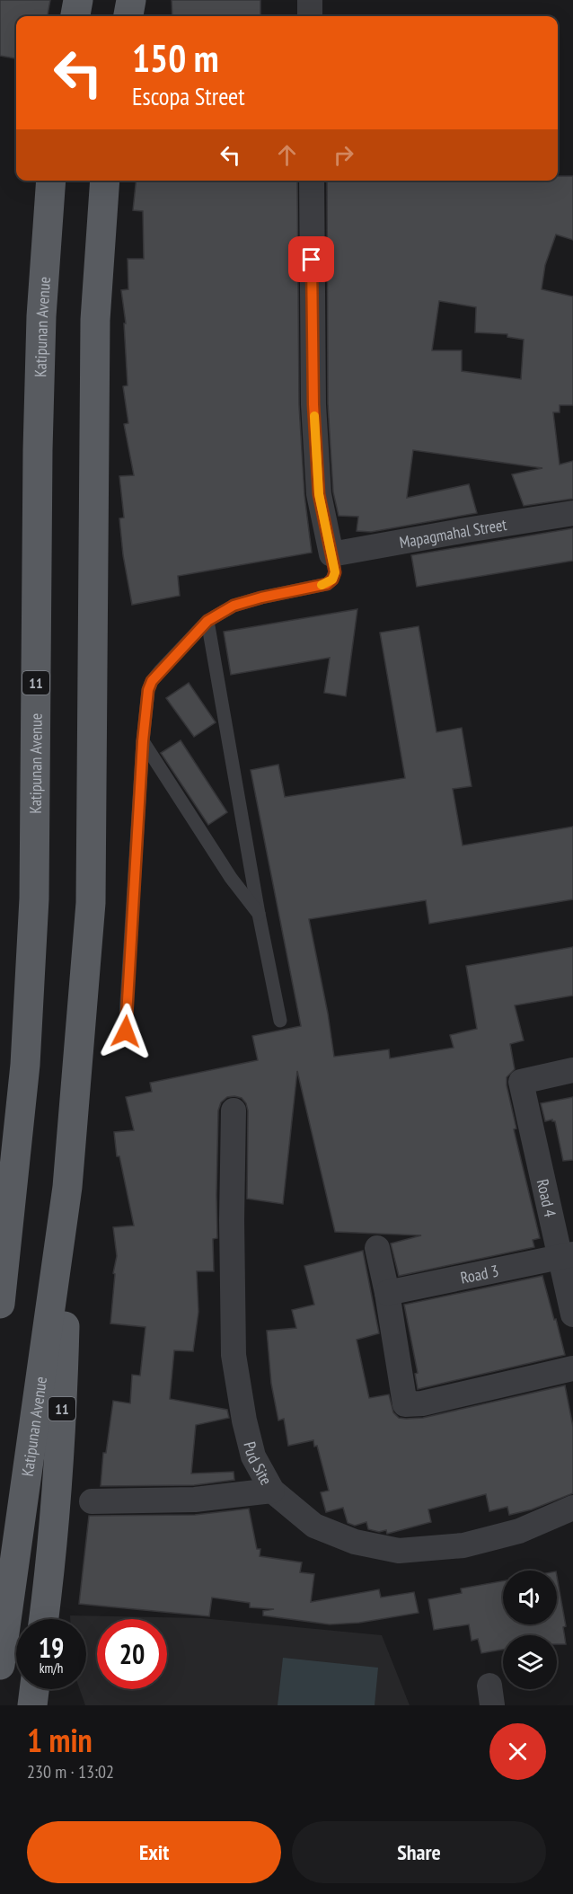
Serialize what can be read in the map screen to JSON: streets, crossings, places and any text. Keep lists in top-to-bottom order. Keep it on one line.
{"streets":{"main road":["Katipunan Avenue","11"],"street":["Mapagmahal Street","Road 4","Road 3","Pud Site"]},"crossings":[["Road 4","Road 3"]],"page":{"turn":["150 m","Escopa Street"],"speed":"19 km/h","limit":"20","heading":["1 min","230 m · 13:02"],"buttons":["Exit","Share"]}}
